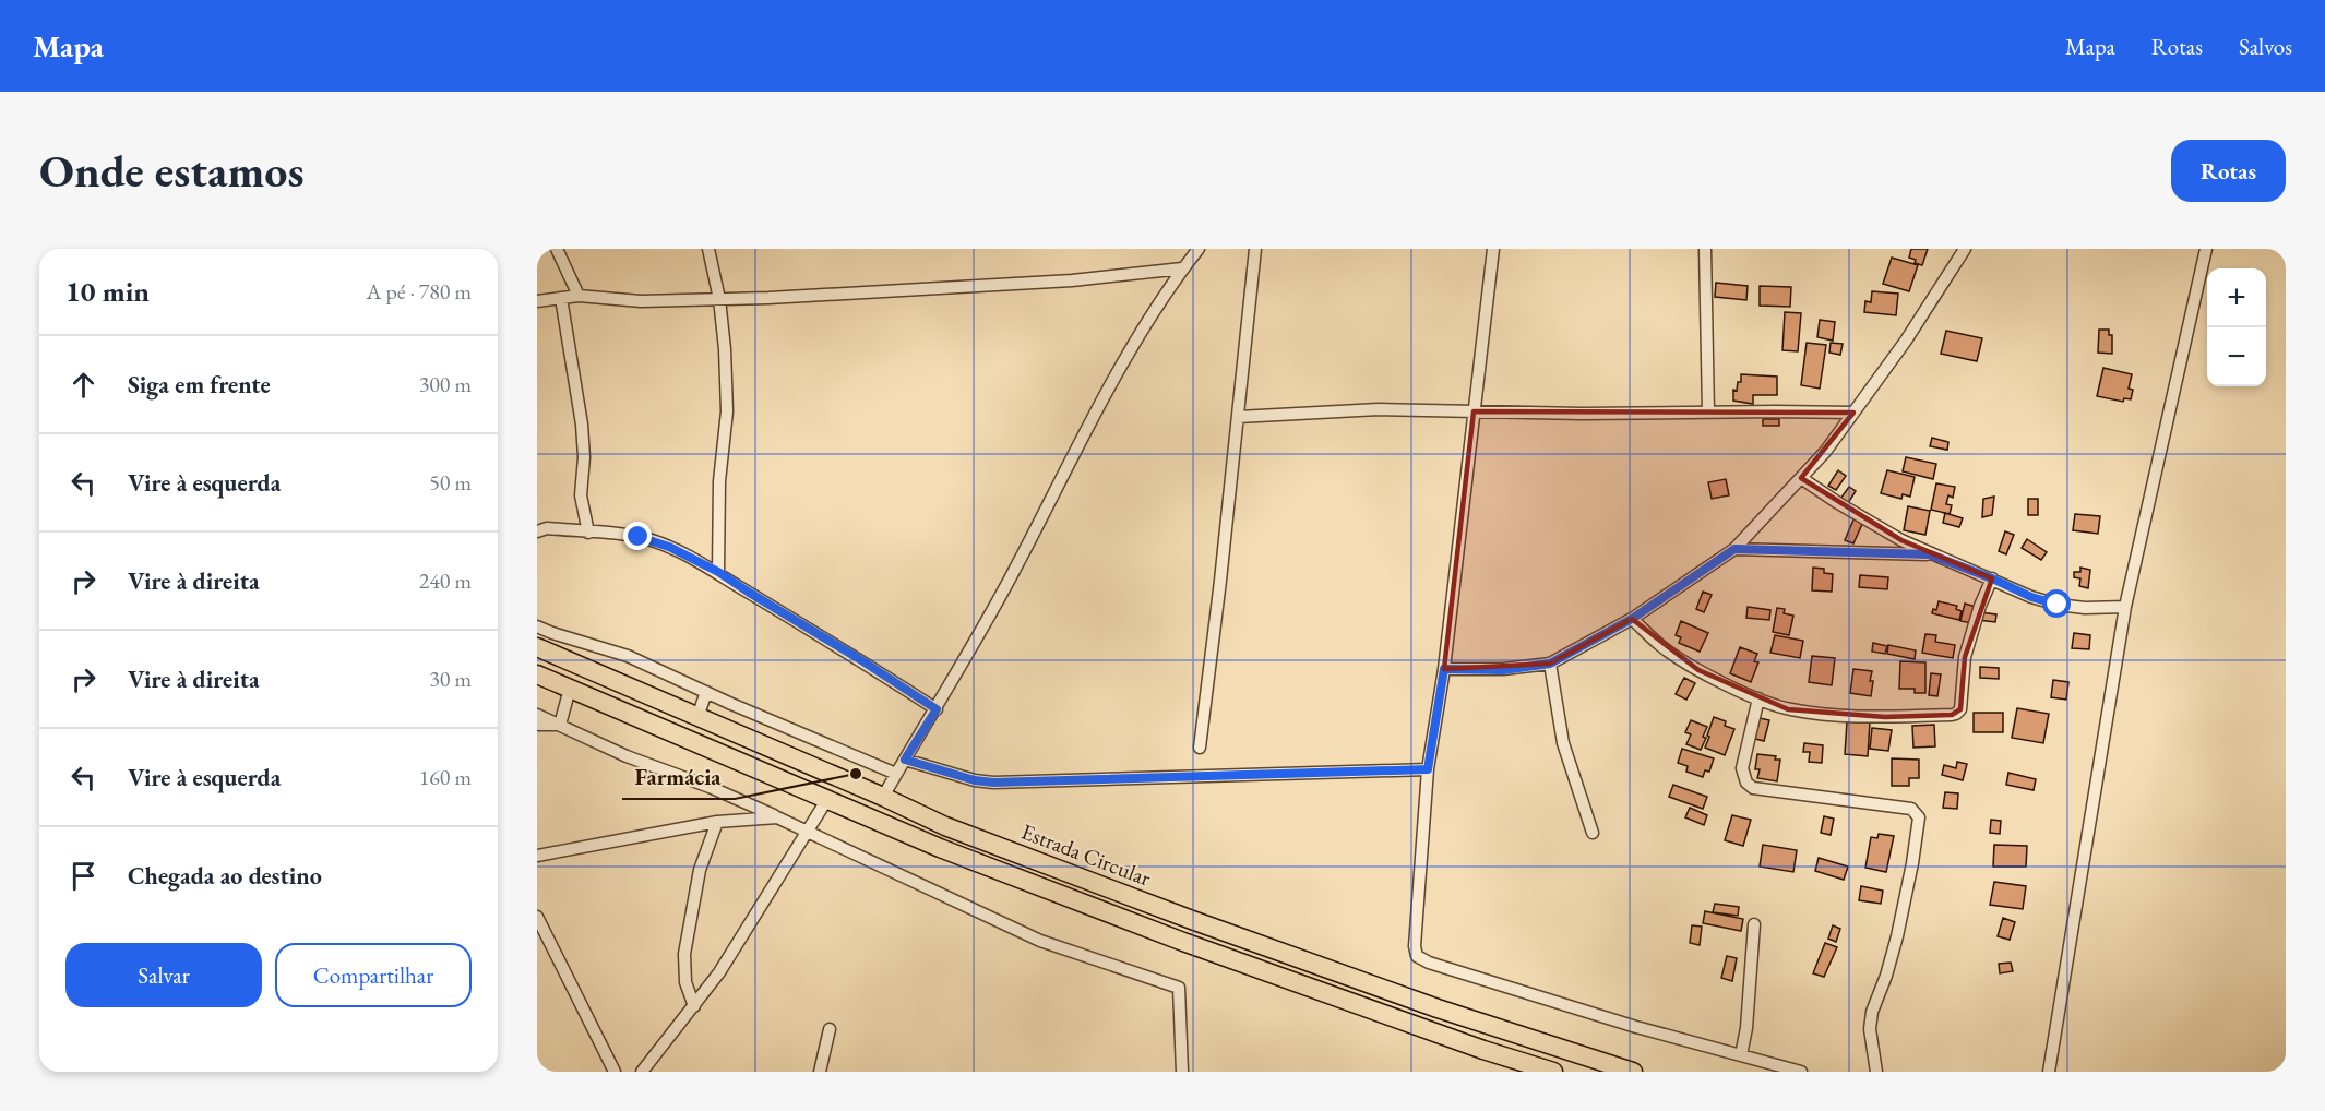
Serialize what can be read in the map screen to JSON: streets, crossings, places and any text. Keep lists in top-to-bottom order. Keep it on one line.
{"streets":{"main road":["Estrada Circular"]},"places":["Farmácia"],"page":{"header":"Mapa","nav":["Mapa","Rotas","Salvos"],"buttons":["Rotas",["Salvar","Compartilhar"]],"title":"Onde estamos","heading":["10 min","A pé · 780 m"],"map_buttons":["+","−"],"list":[["Siga em frente","300 m"],["Vire à esquerda","50 m"],["Vire à direita","240 m"],["Vire à direita","30 m"],["Vire à esquerda","160 m"],"Chegada ao destino"]}}
